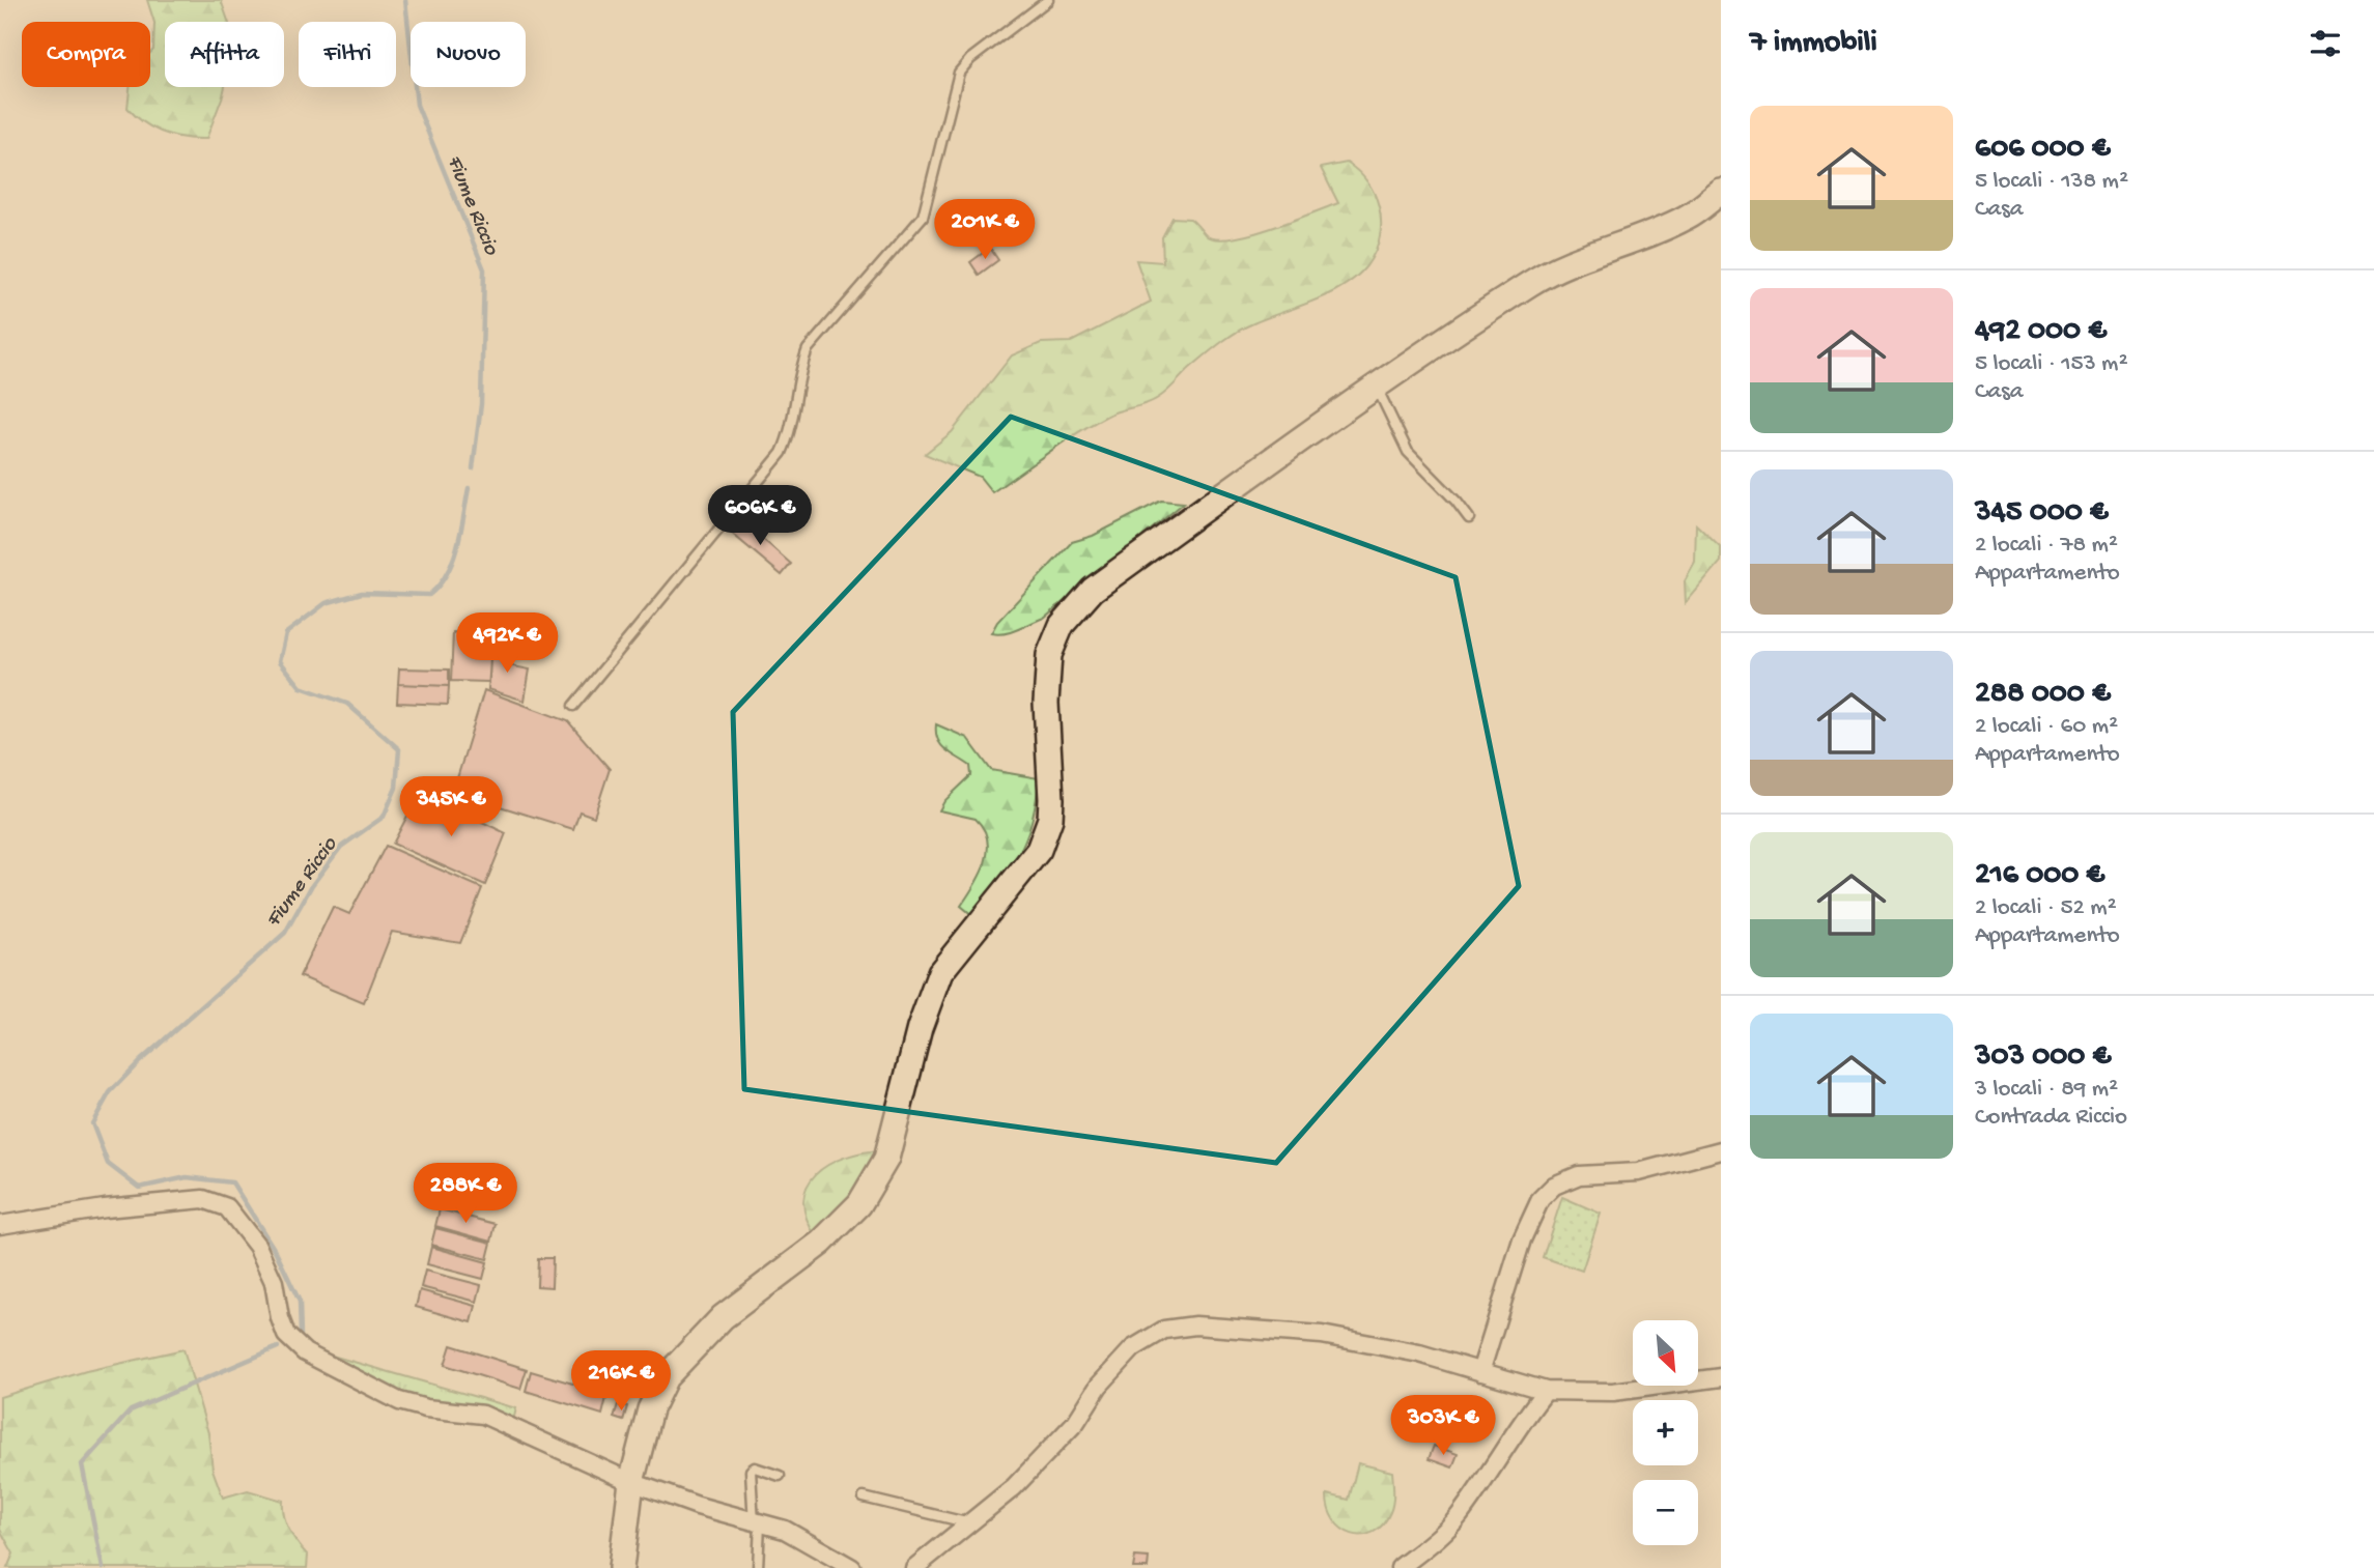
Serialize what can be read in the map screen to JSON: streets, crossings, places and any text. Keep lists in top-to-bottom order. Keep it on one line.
{"water":["Fiume Riccio"],"north":"bottom right","page":{"heading":"7 immobili","chip":["Compra","Affitta","Filtri","Nuovo"],"list":[{"name":"606 000 €","note":"5 locali · 138 m² · Casa"},{"name":"492 000 €","note":"5 locali · 153 m² · Casa"},{"name":"345 000 €","note":"2 locali · 78 m² · Appartamento"},{"name":"288 000 €","note":"2 locali · 60 m² · Appartamento"},{"name":"216 000 €","note":"2 locali · 52 m² · Appartamento"},{"name":"303 000 €","note":"3 locali · 89 m² · Contrada Riccio"}],"price":["201K €","606K €","492K €","345K €","288K €","216K €","303K €"],"map_buttons":["+","−"]}}
